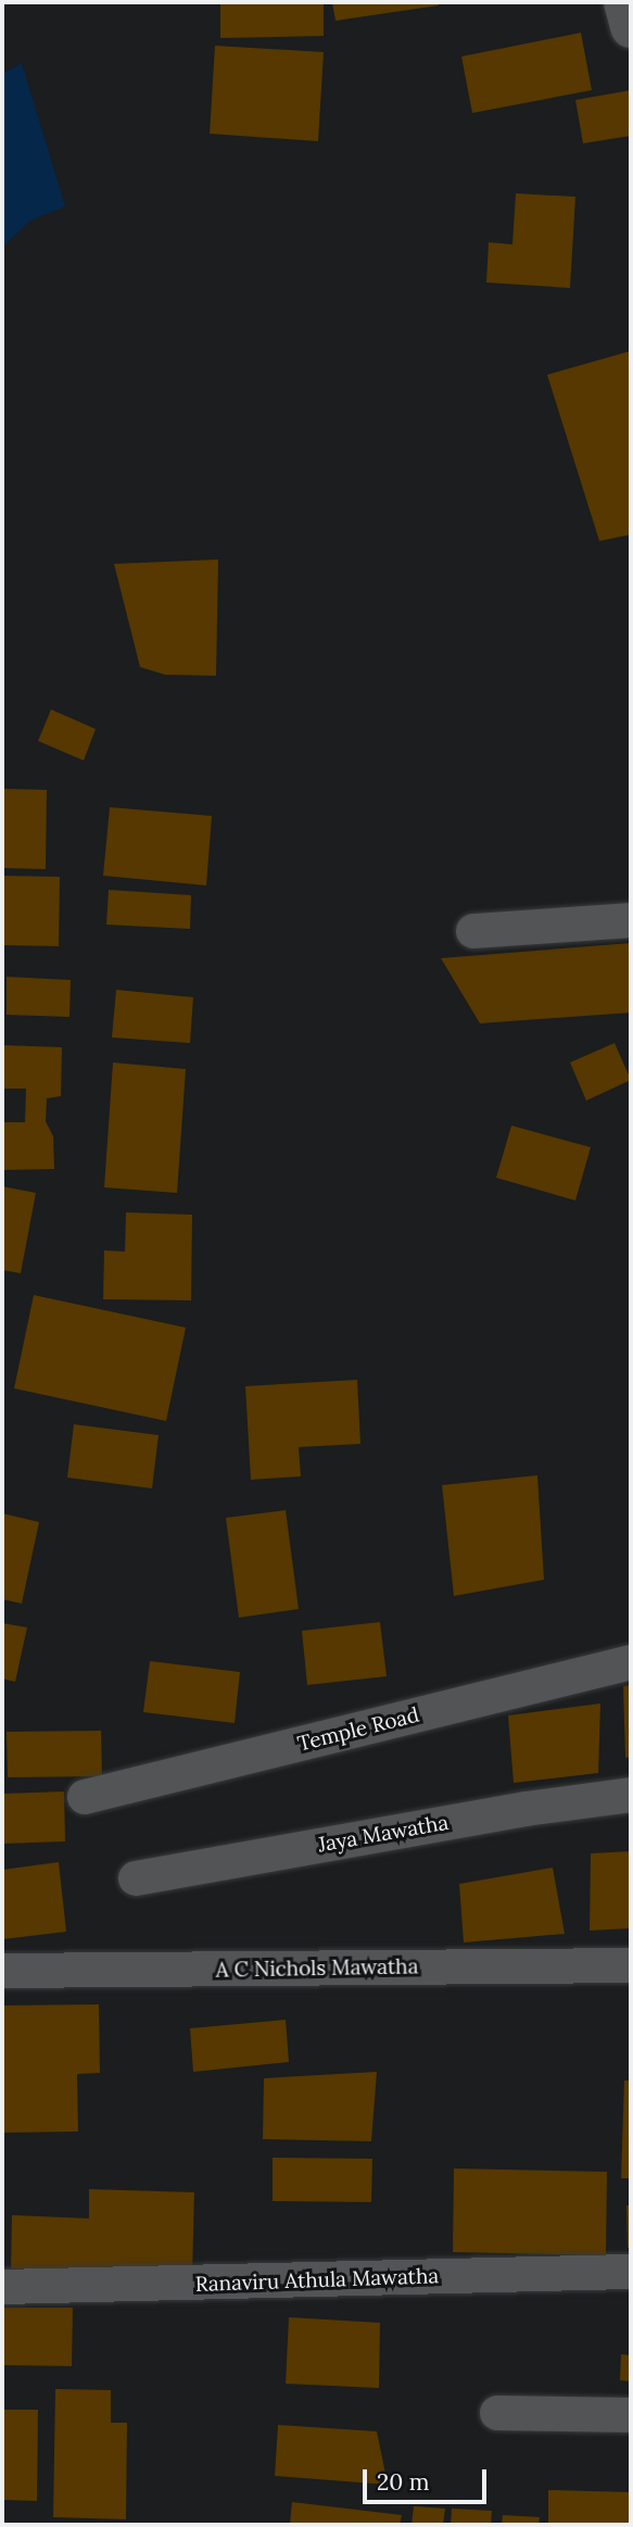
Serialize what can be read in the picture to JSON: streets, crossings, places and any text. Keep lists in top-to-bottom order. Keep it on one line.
{"streets":{"street":["Temple Road","Jaya Mawatha","A C Nichols Mawatha","Ranaviru Athula Mawatha"]},"scale_bar":"20 m"}
